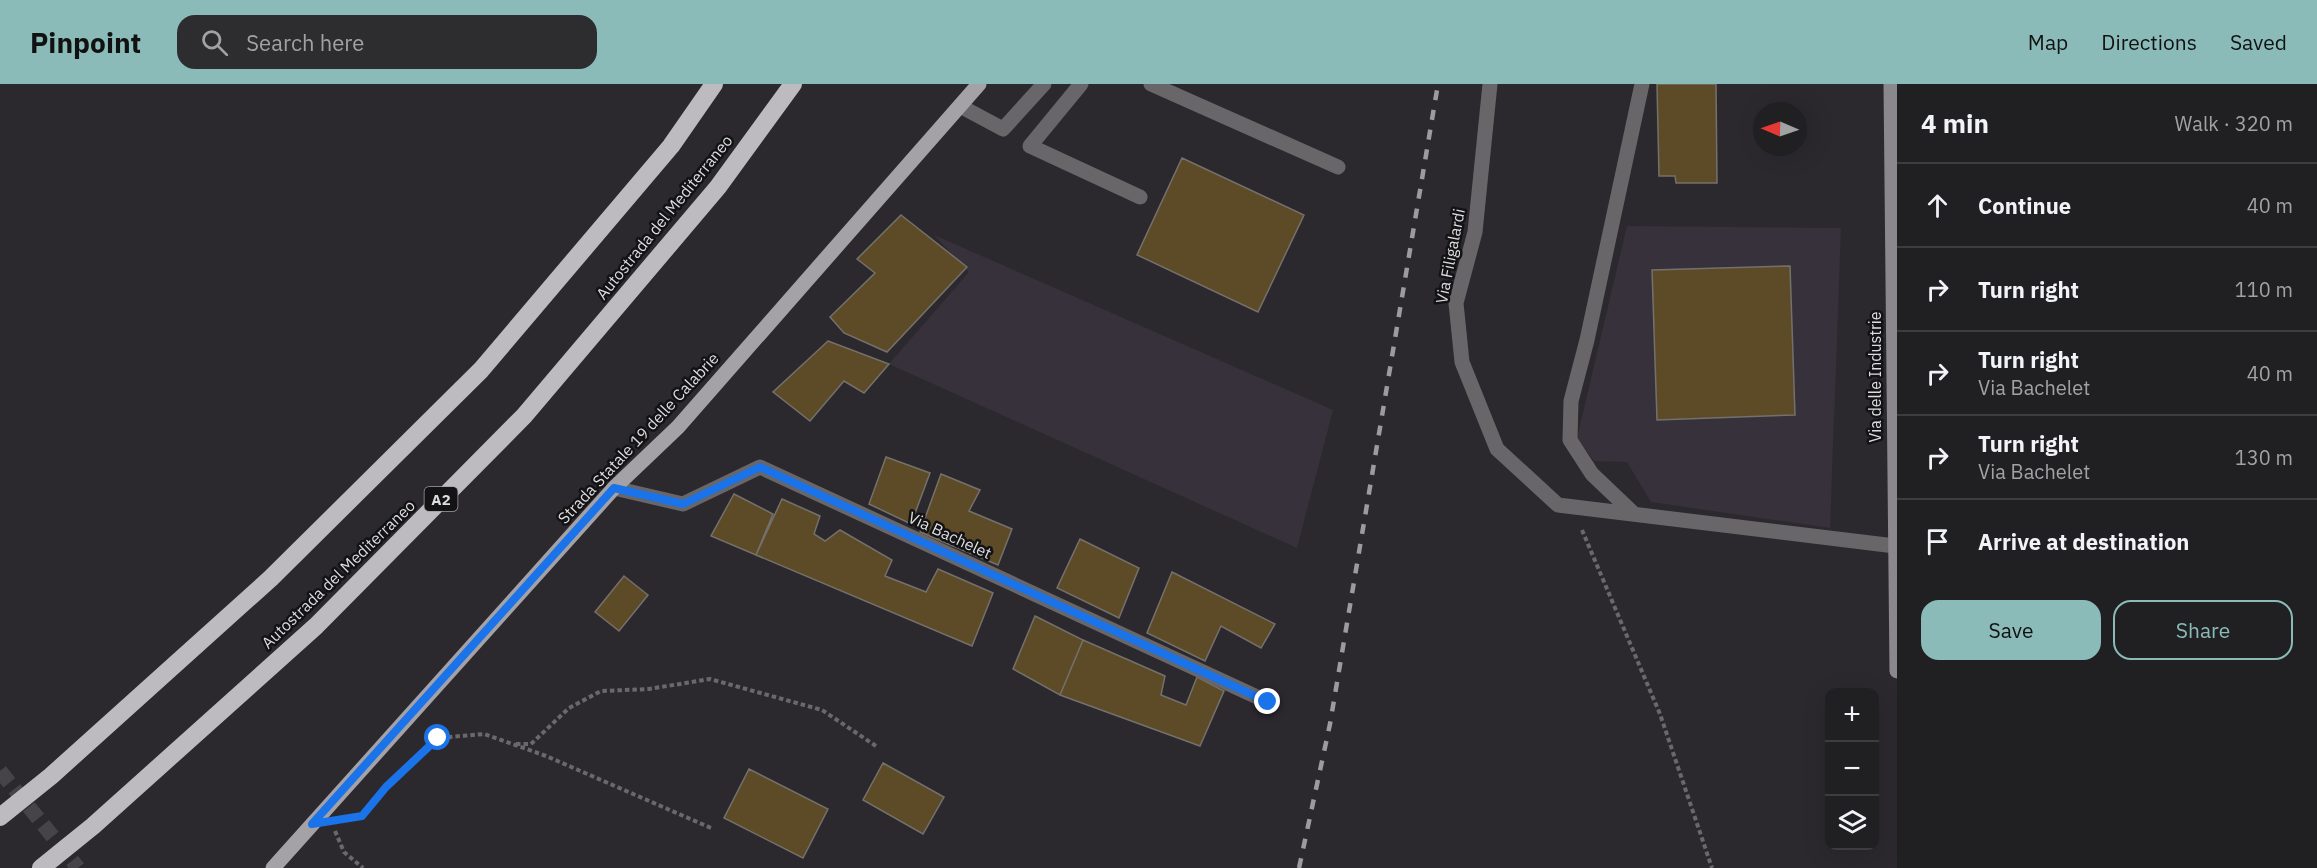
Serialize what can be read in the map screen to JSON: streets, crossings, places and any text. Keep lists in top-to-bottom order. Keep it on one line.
{"streets":{"highway":["Autostrada del Mediterraneo","A2"],"main road":["Strada Statale 19 delle Calabrie"],"street":["Via Filigalardi","Via delle Industrie","Via Bachelet"]},"crossings":[["Via Filigalardi","Via delle Industrie"],["Strada Statale 19 delle Calabrie","Via Bachelet"]],"north":"left","page":{"header":"Pinpoint","search":"Search here","nav":["Map","Directions","Saved"],"heading":["4 min","Walk · 320 m"],"list":[["Continue","40 m"],["Turn right","110 m"],["Turn right","Via Bachelet","40 m"],["Turn right","Via Bachelet","130 m"],"Arrive at destination"],"buttons":["Save","Share"],"map_buttons":["+","−"]}}
